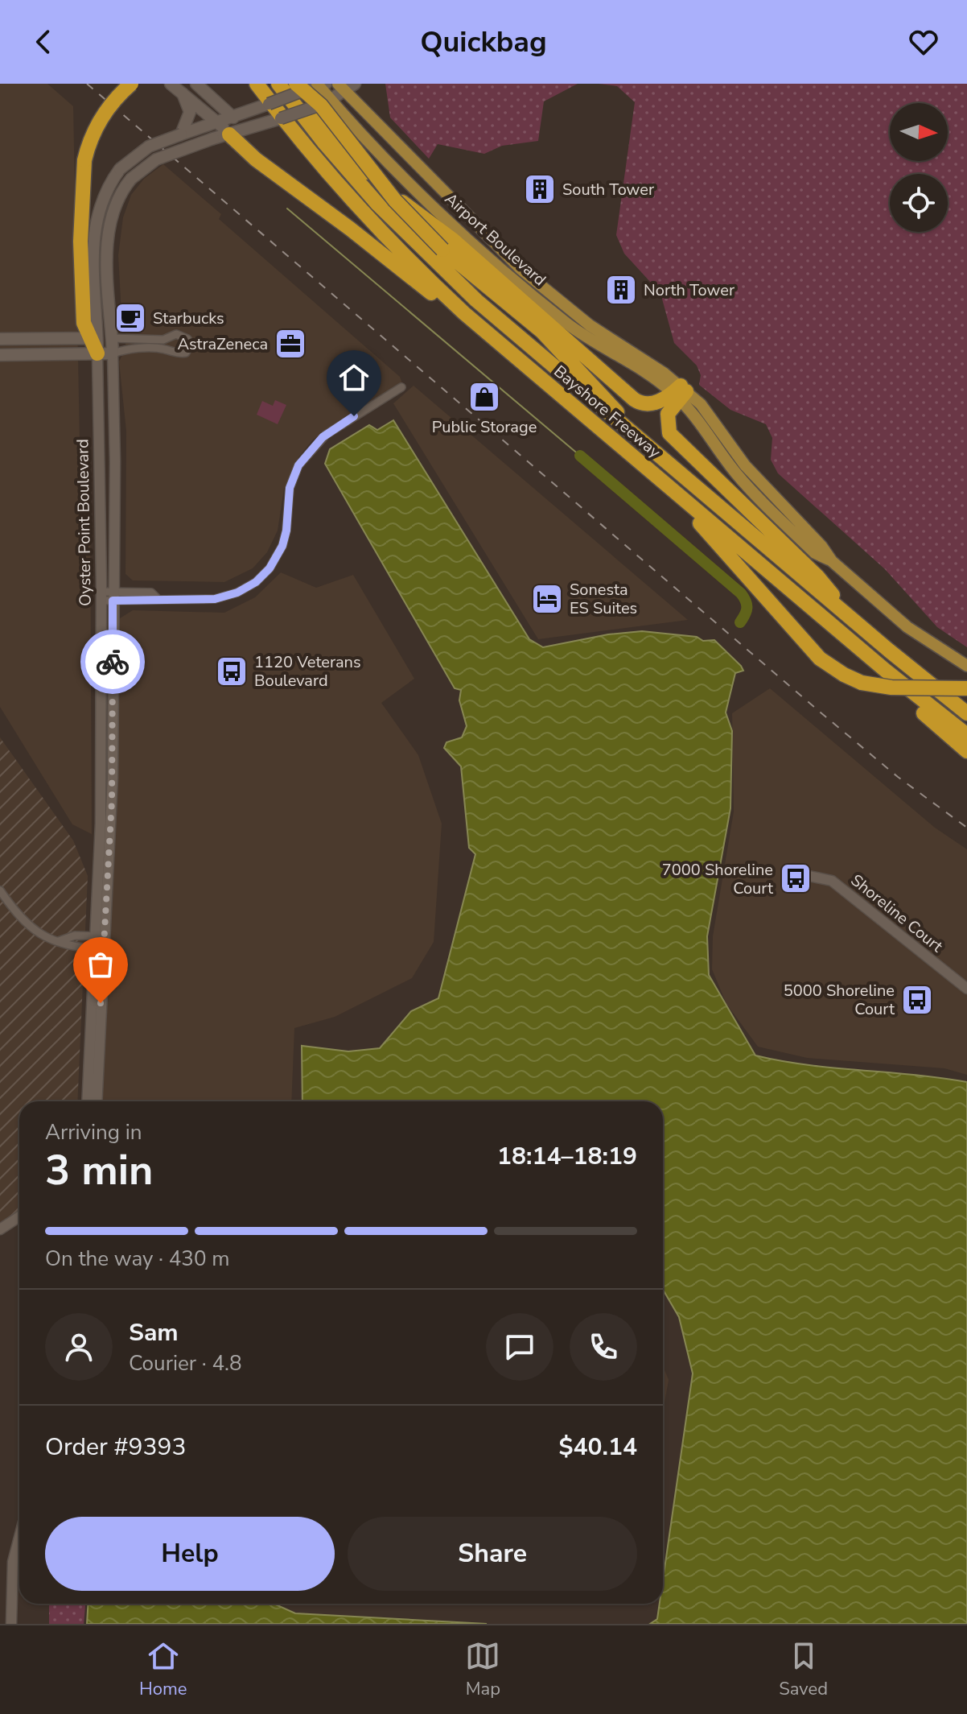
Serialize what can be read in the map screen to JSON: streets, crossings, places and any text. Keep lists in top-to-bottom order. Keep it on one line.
{"streets":{"highway":["Bayshore Freeway"],"main road":["Airport Boulevard","Oyster Point Boulevard"],"street":["Shoreline Court"]},"crossings":[["Airport Boulevard","Oyster Point Boulevard"]],"places":{"building":["South Tower","North Tower"],"cafe":["Starbucks"],"office":["AstraZeneca"],"shop":["Public Storage"],"hotel":["Sonesta ES Suites"],"bus stop":["1120 Veterans Boulevard","7000 Shoreline Court","5000 Shoreline Court"]},"north":"right","page":{"header":"Quickbag","heading":["3 min","Arriving in","18:14–18:19"],"panel":["Sam","Courier · 4.8","Order #9393","$40.14"],"bar":"On the way · 430 m","buttons":["Help","Share"],"tabs":["Home","Map","Saved"]}}
